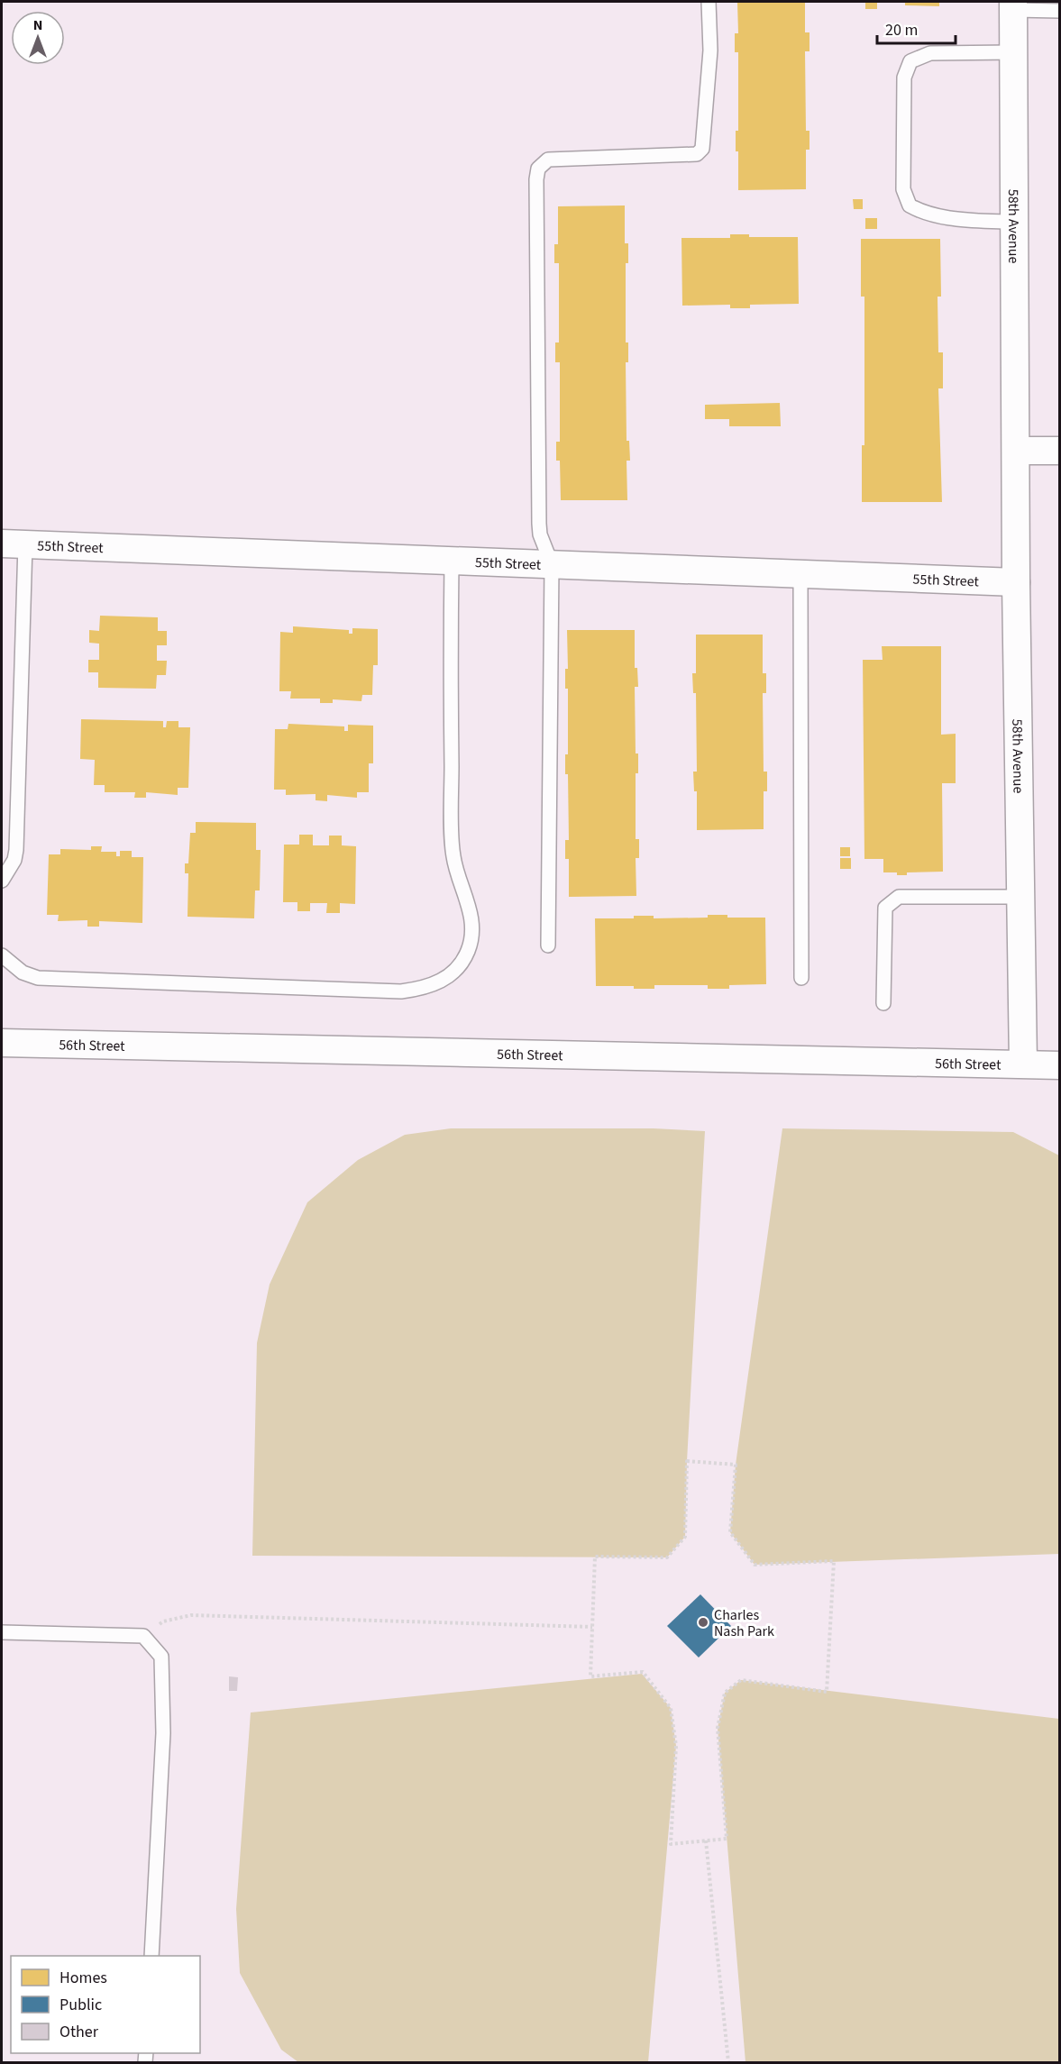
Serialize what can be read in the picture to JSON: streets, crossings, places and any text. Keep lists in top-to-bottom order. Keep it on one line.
{"streets":{"street":["58th Avenue","55th Street","56th Street"]},"crossings":[["58th Avenue","55th Street"],["58th Avenue","56th Street"]],"places":["Charles Nash Park"],"legend":["Homes","Public","Other"],"scale_bar":"20 m","north":"top"}
